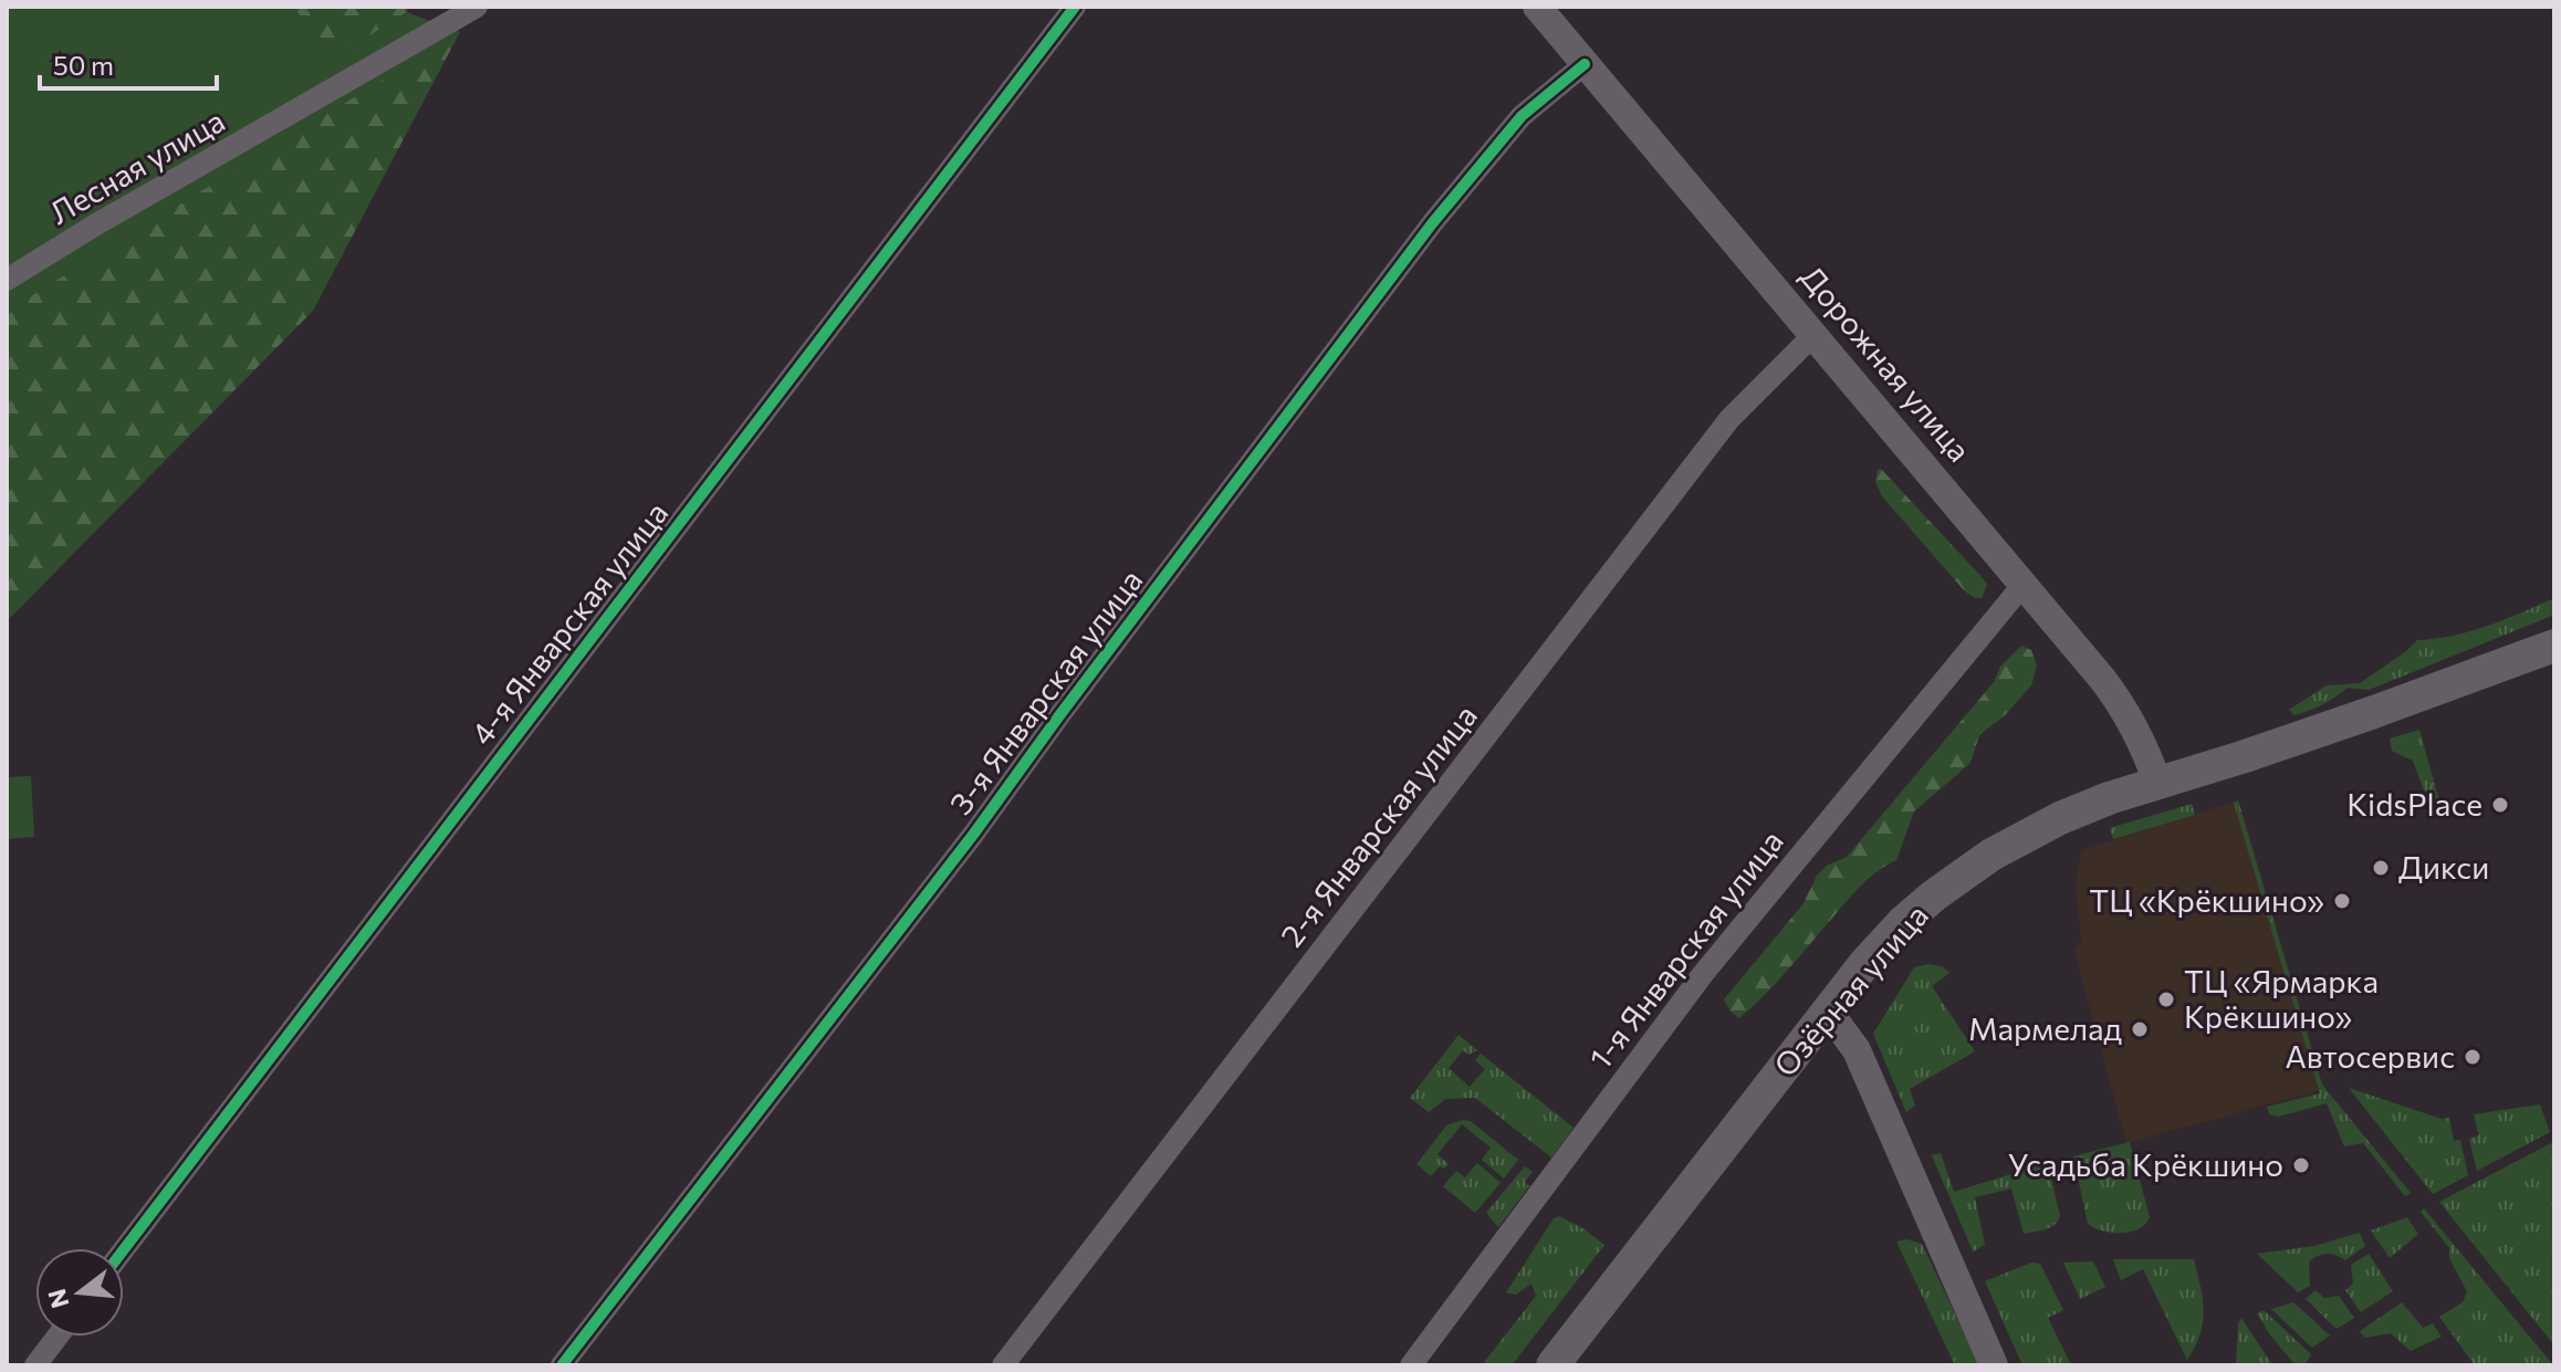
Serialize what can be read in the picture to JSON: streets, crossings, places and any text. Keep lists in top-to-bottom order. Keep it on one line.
{"streets":{"main road":["Озёрная улица"],"street":["Лесная улица","Дорожная улица","4-я Январская улица","3-я Январская улица","2-я Январская улица","1-я Январская улица"]},"crossings":[["Дорожная улица","3-я Январская улица"],["Дорожная улица","2-я Январская улица"],["Дорожная улица","1-я Январская улица"],["Дорожная улица","Озёрная улица"]],"places":["KidsPlace","Дикси","ТЦ «Крёкшино»","ТЦ «Ярмарка Крёкшино»","Мармелад","Автосервис","Усадьба Крёкшино"],"scale_bar":"50 m","north":"left"}
